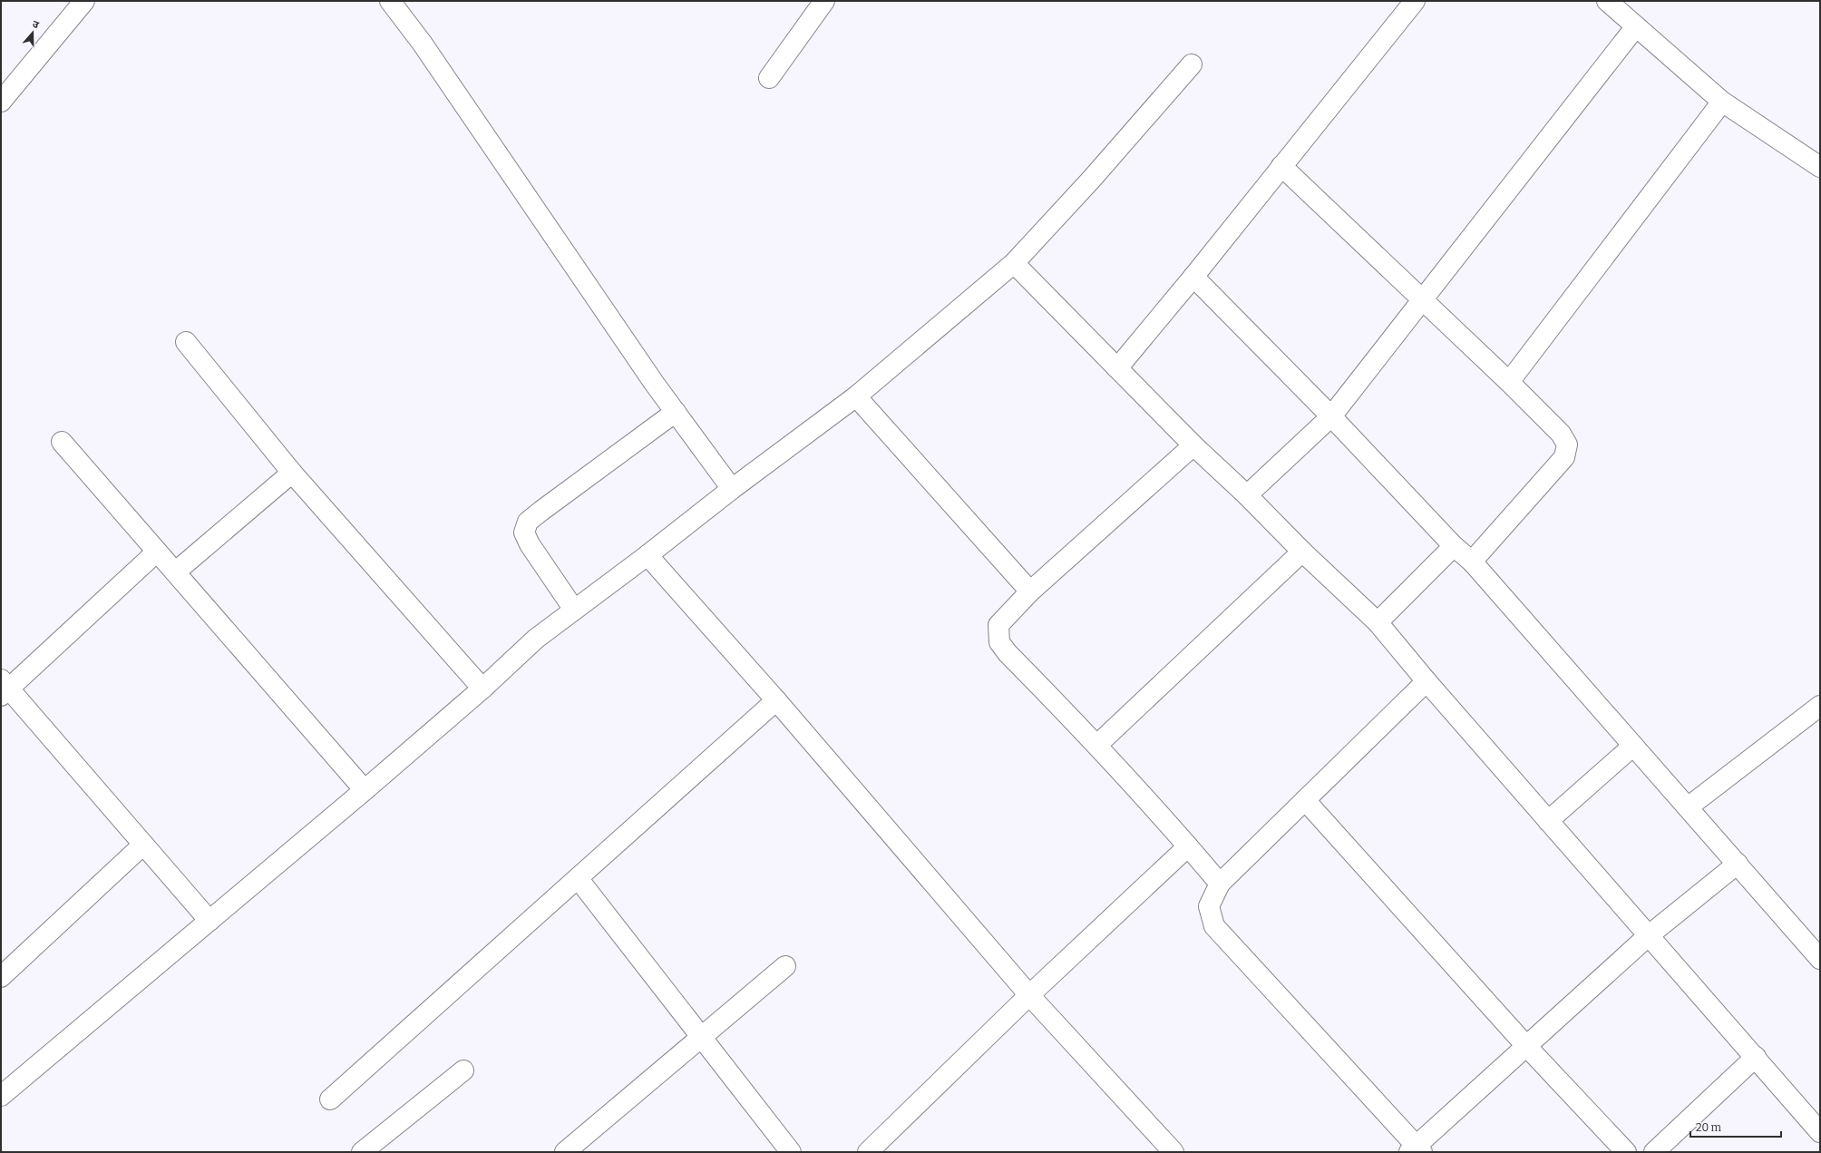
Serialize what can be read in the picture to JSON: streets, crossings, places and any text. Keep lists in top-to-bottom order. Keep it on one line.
{"scale_bar":"20 m","north":"top"}
